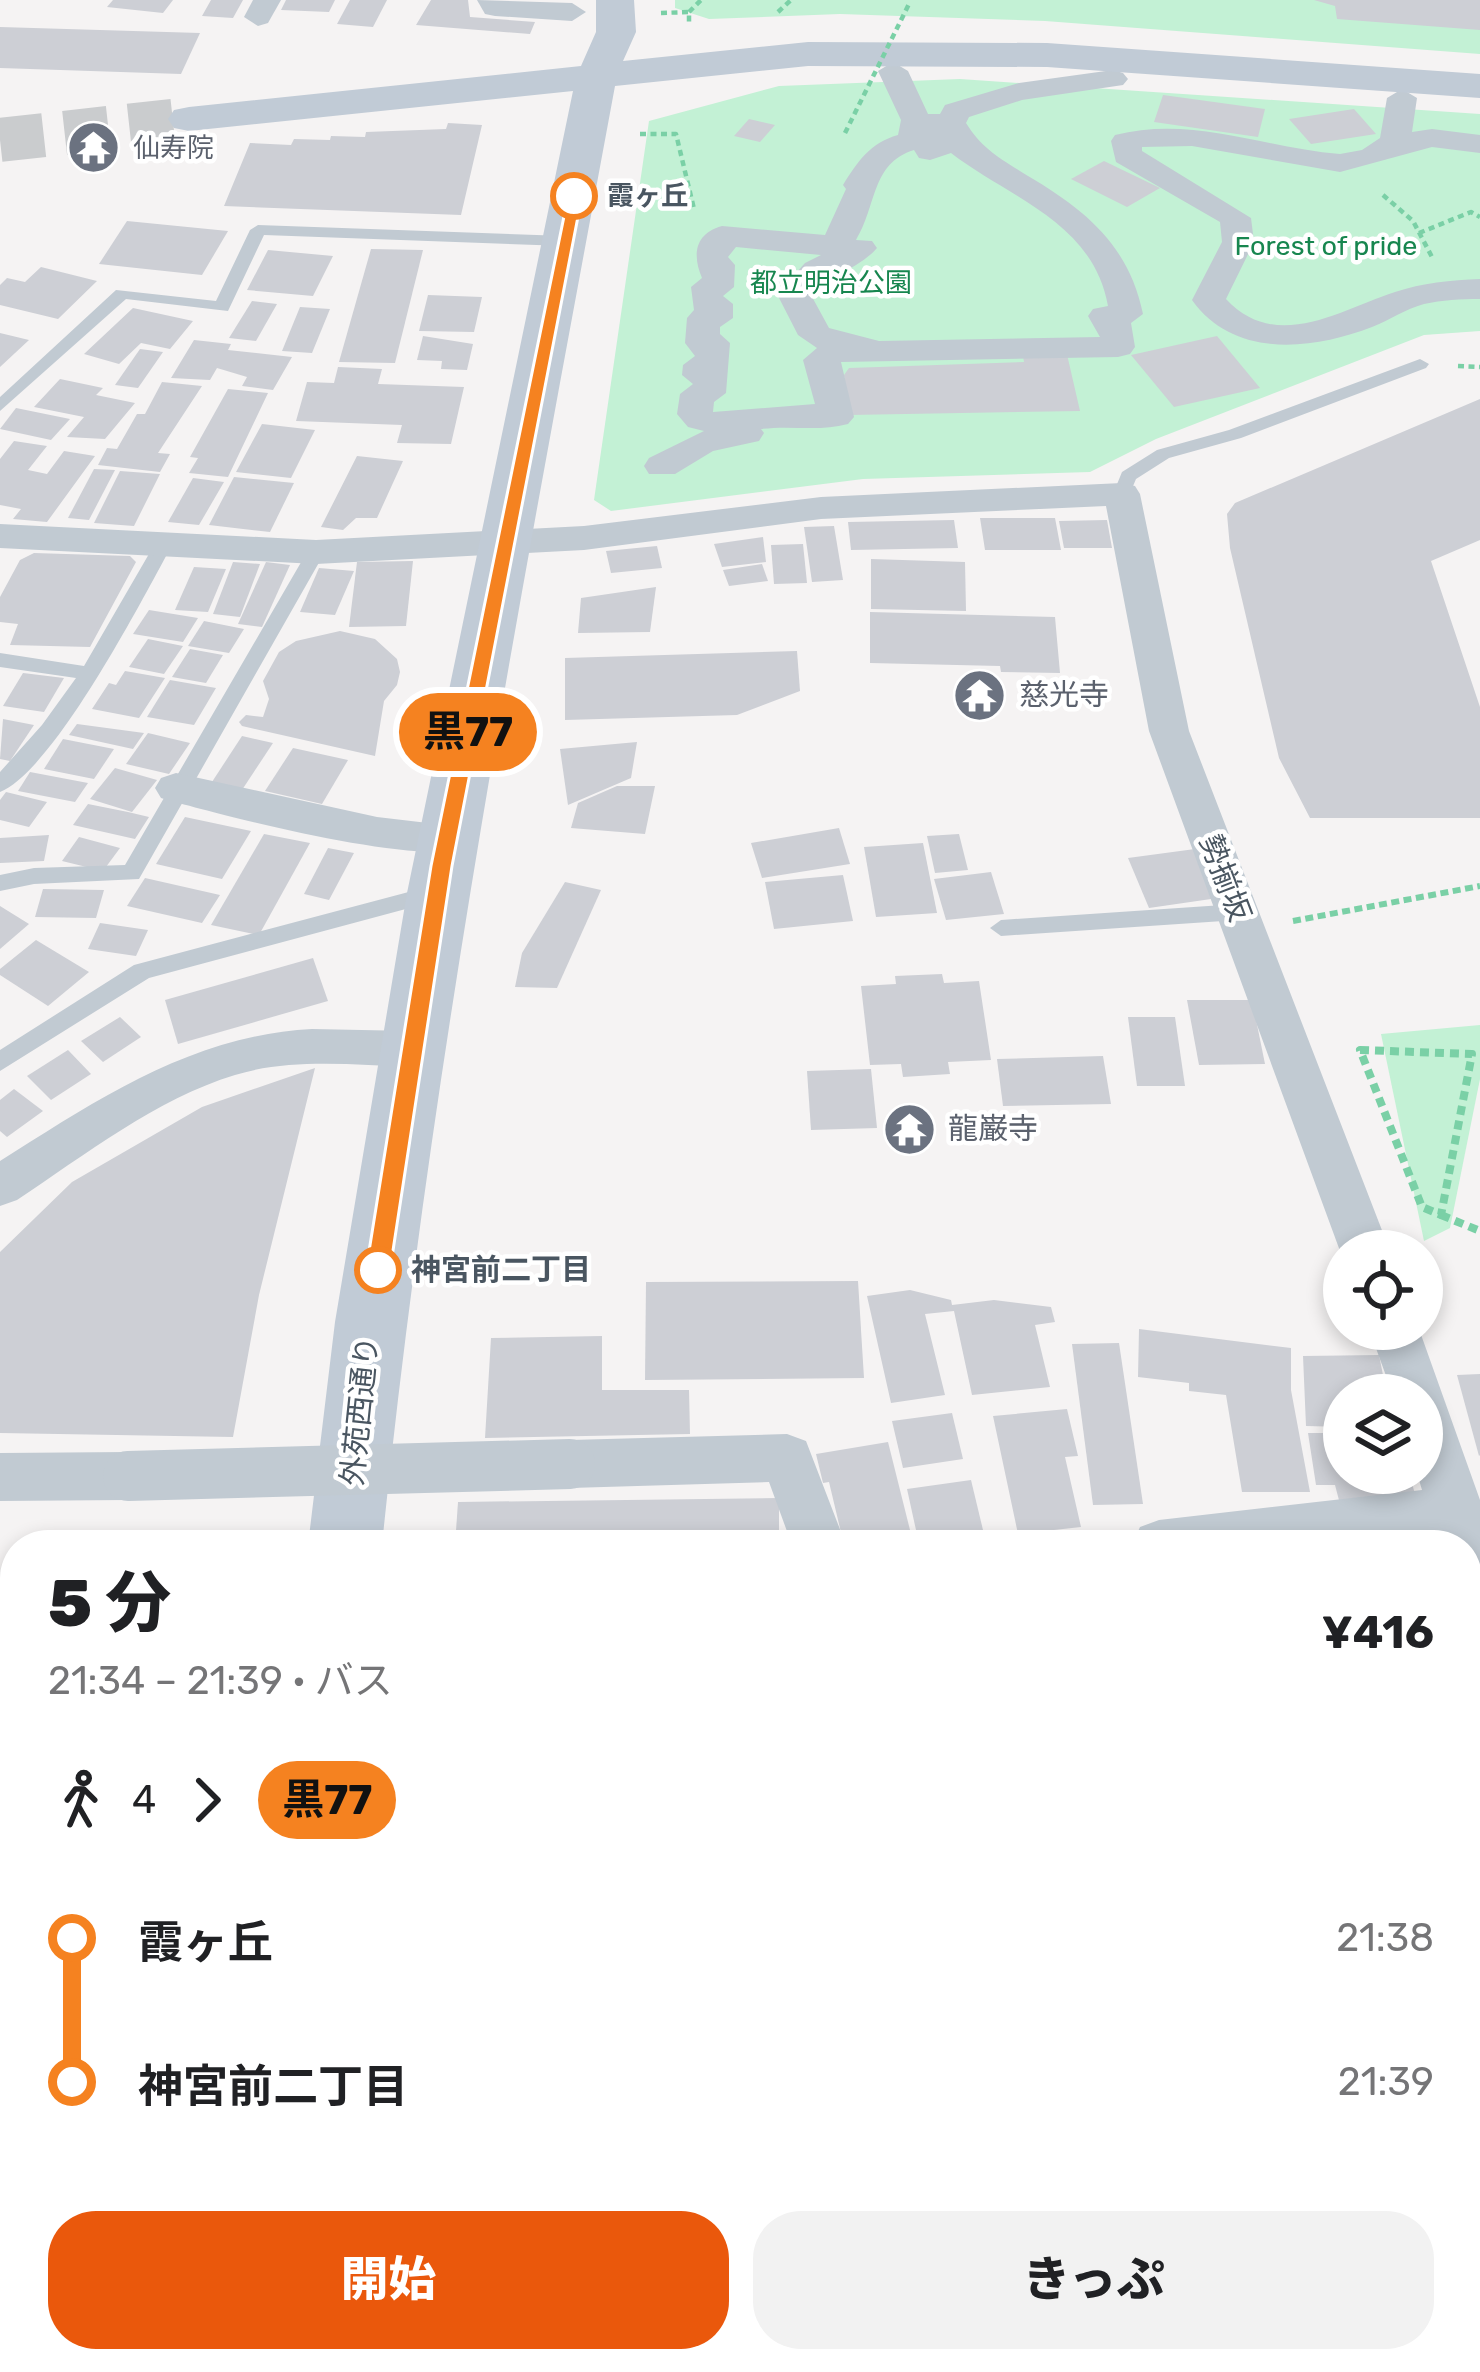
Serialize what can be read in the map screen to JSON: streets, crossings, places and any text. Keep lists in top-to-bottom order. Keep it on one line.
{"streets":{"main road":["外苑西通り"],"street":["勢揃坂"]},"parks":["Forest of pride","都立明治公園"],"places":{"temple":["仙寿院","慈光寺","龍巌寺"],"other":["霞ヶ丘","神宮前二丁目"]},"lines":["bus line 黒77"],"page":{"on_map":"黒77","heading":["5 分","21:34 – 21:39 · バス","¥416"],"legs":["4","黒77"],"list":[{"name":"霞ヶ丘","value":"21:38"},{"name":"神宮前二丁目","value":"21:39"}],"buttons":["開始","きっぷ"]}}
